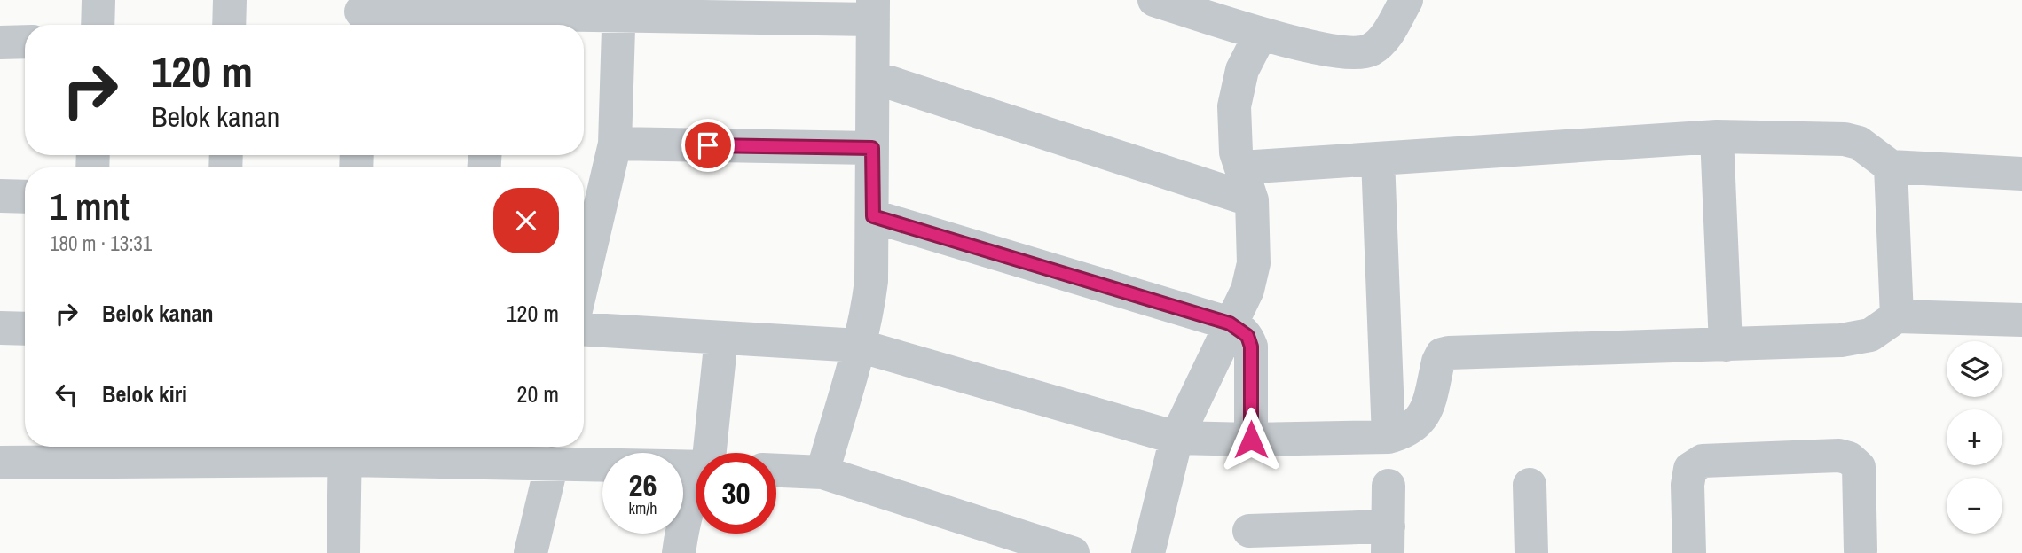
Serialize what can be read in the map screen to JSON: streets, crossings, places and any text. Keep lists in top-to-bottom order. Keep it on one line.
{"page":{"turn":["120 m","Belok kanan"],"heading":["1 mnt","180 m · 13:31"],"list":[{"name":"Belok kanan","value":"120 m"},{"name":"Belok kiri","value":"20 m"}],"map_buttons":["+","−"],"speed":"26 km/h","limit":"30"}}
